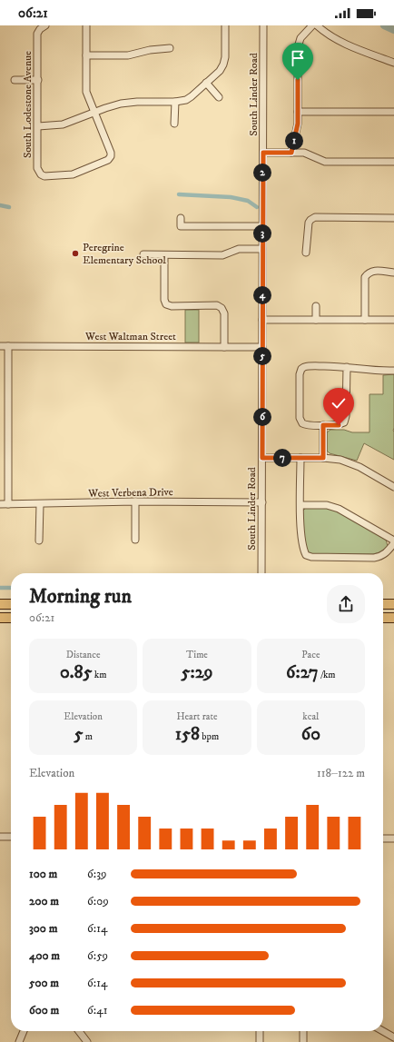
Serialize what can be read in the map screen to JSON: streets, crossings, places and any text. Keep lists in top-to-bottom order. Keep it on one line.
{"streets":{"street":["South Linder Road","South Lodestone Avenue","West Waltman Street","West Verbena Drive"]},"crossings":[["South Linder Road","West Waltman Street"],["South Linder Road","West Verbena Drive"]],"places":["Peregrine Elementary School"],"page":{"status":"06:21","pins":["1","2","3","4","5","6","7"],"heading":["Morning run","06:21"],"stats":[["Distance","0.85 km"],["Time","5:29"],["Pace","6:27 /km"],["Elevation","5 m"],["Heart rate","158 bpm"],["kcal","60"]],"chart":["Elevation","118–122 m"],"list":[{"name":"100 m","note":"6:39"},{"name":"200 m","note":"6:09"},{"name":"300 m","note":"6:14"},{"name":"400 m","note":"6:59"},{"name":"500 m","note":"6:14"},{"name":"600 m","note":"6:41"}]}}
